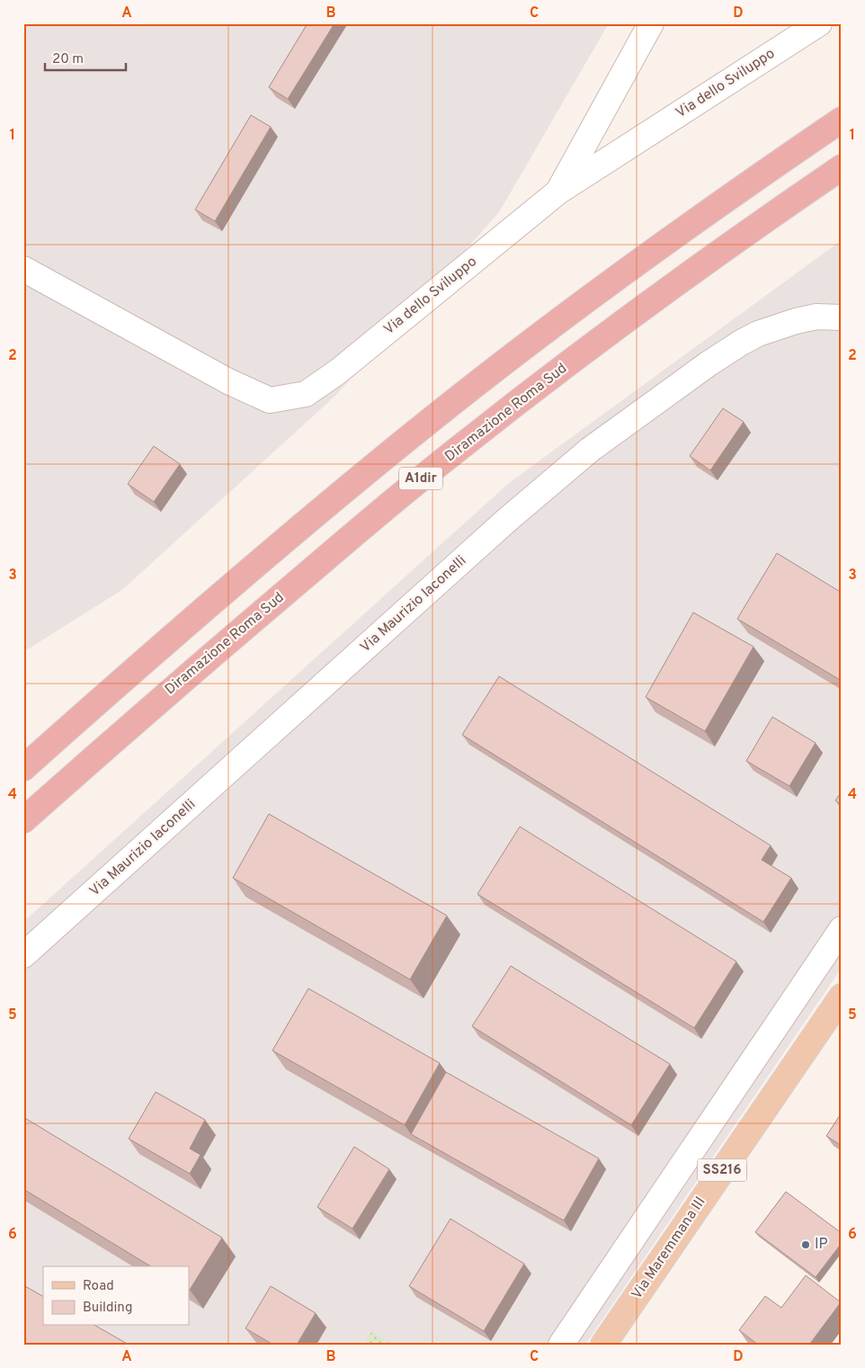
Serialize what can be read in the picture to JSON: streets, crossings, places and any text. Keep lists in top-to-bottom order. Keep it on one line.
{"streets":{"highway":["Diramazione Roma Sud","A1dir"],"main road":["SS216","Via Maremmana III"],"street":["Via dello Sviluppo","Via Maurizio Iaconelli"]},"places":["IP"],"legend":["Road","Building"],"scale_bar":"20 m","grid":{"columns":["A","B","C","D"],"rows":["1","2","3","4","5","6"]}}
